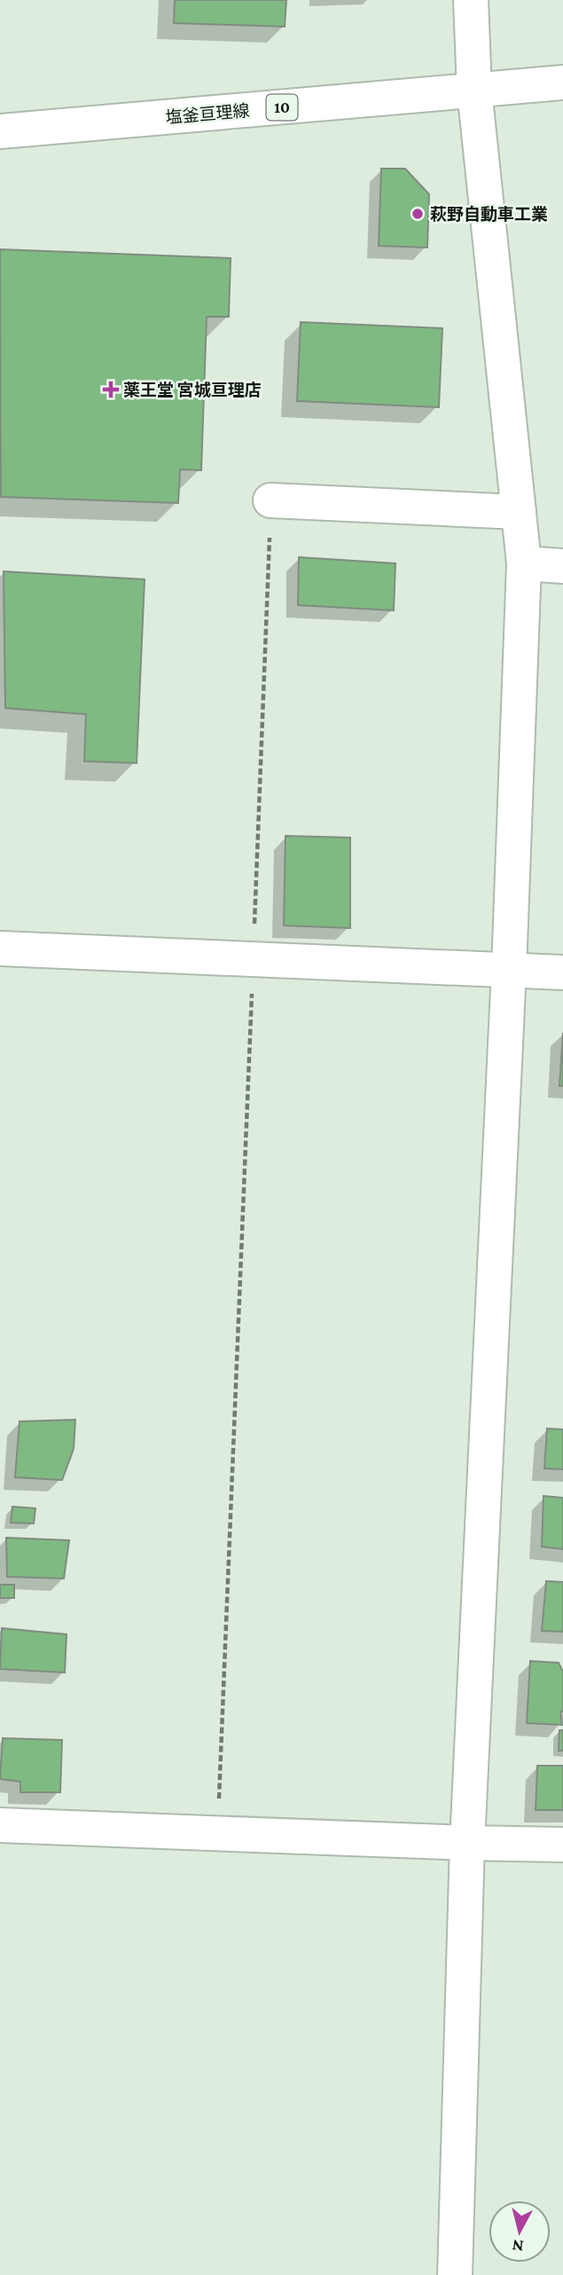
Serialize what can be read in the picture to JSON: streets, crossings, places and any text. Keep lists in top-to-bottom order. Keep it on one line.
{"streets":{"street":["10","塩釜亘理線"]},"places":{"other":["萩野自動車工業"],"health":["薬王堂 宮城亘理店"]},"north":"bottom"}
